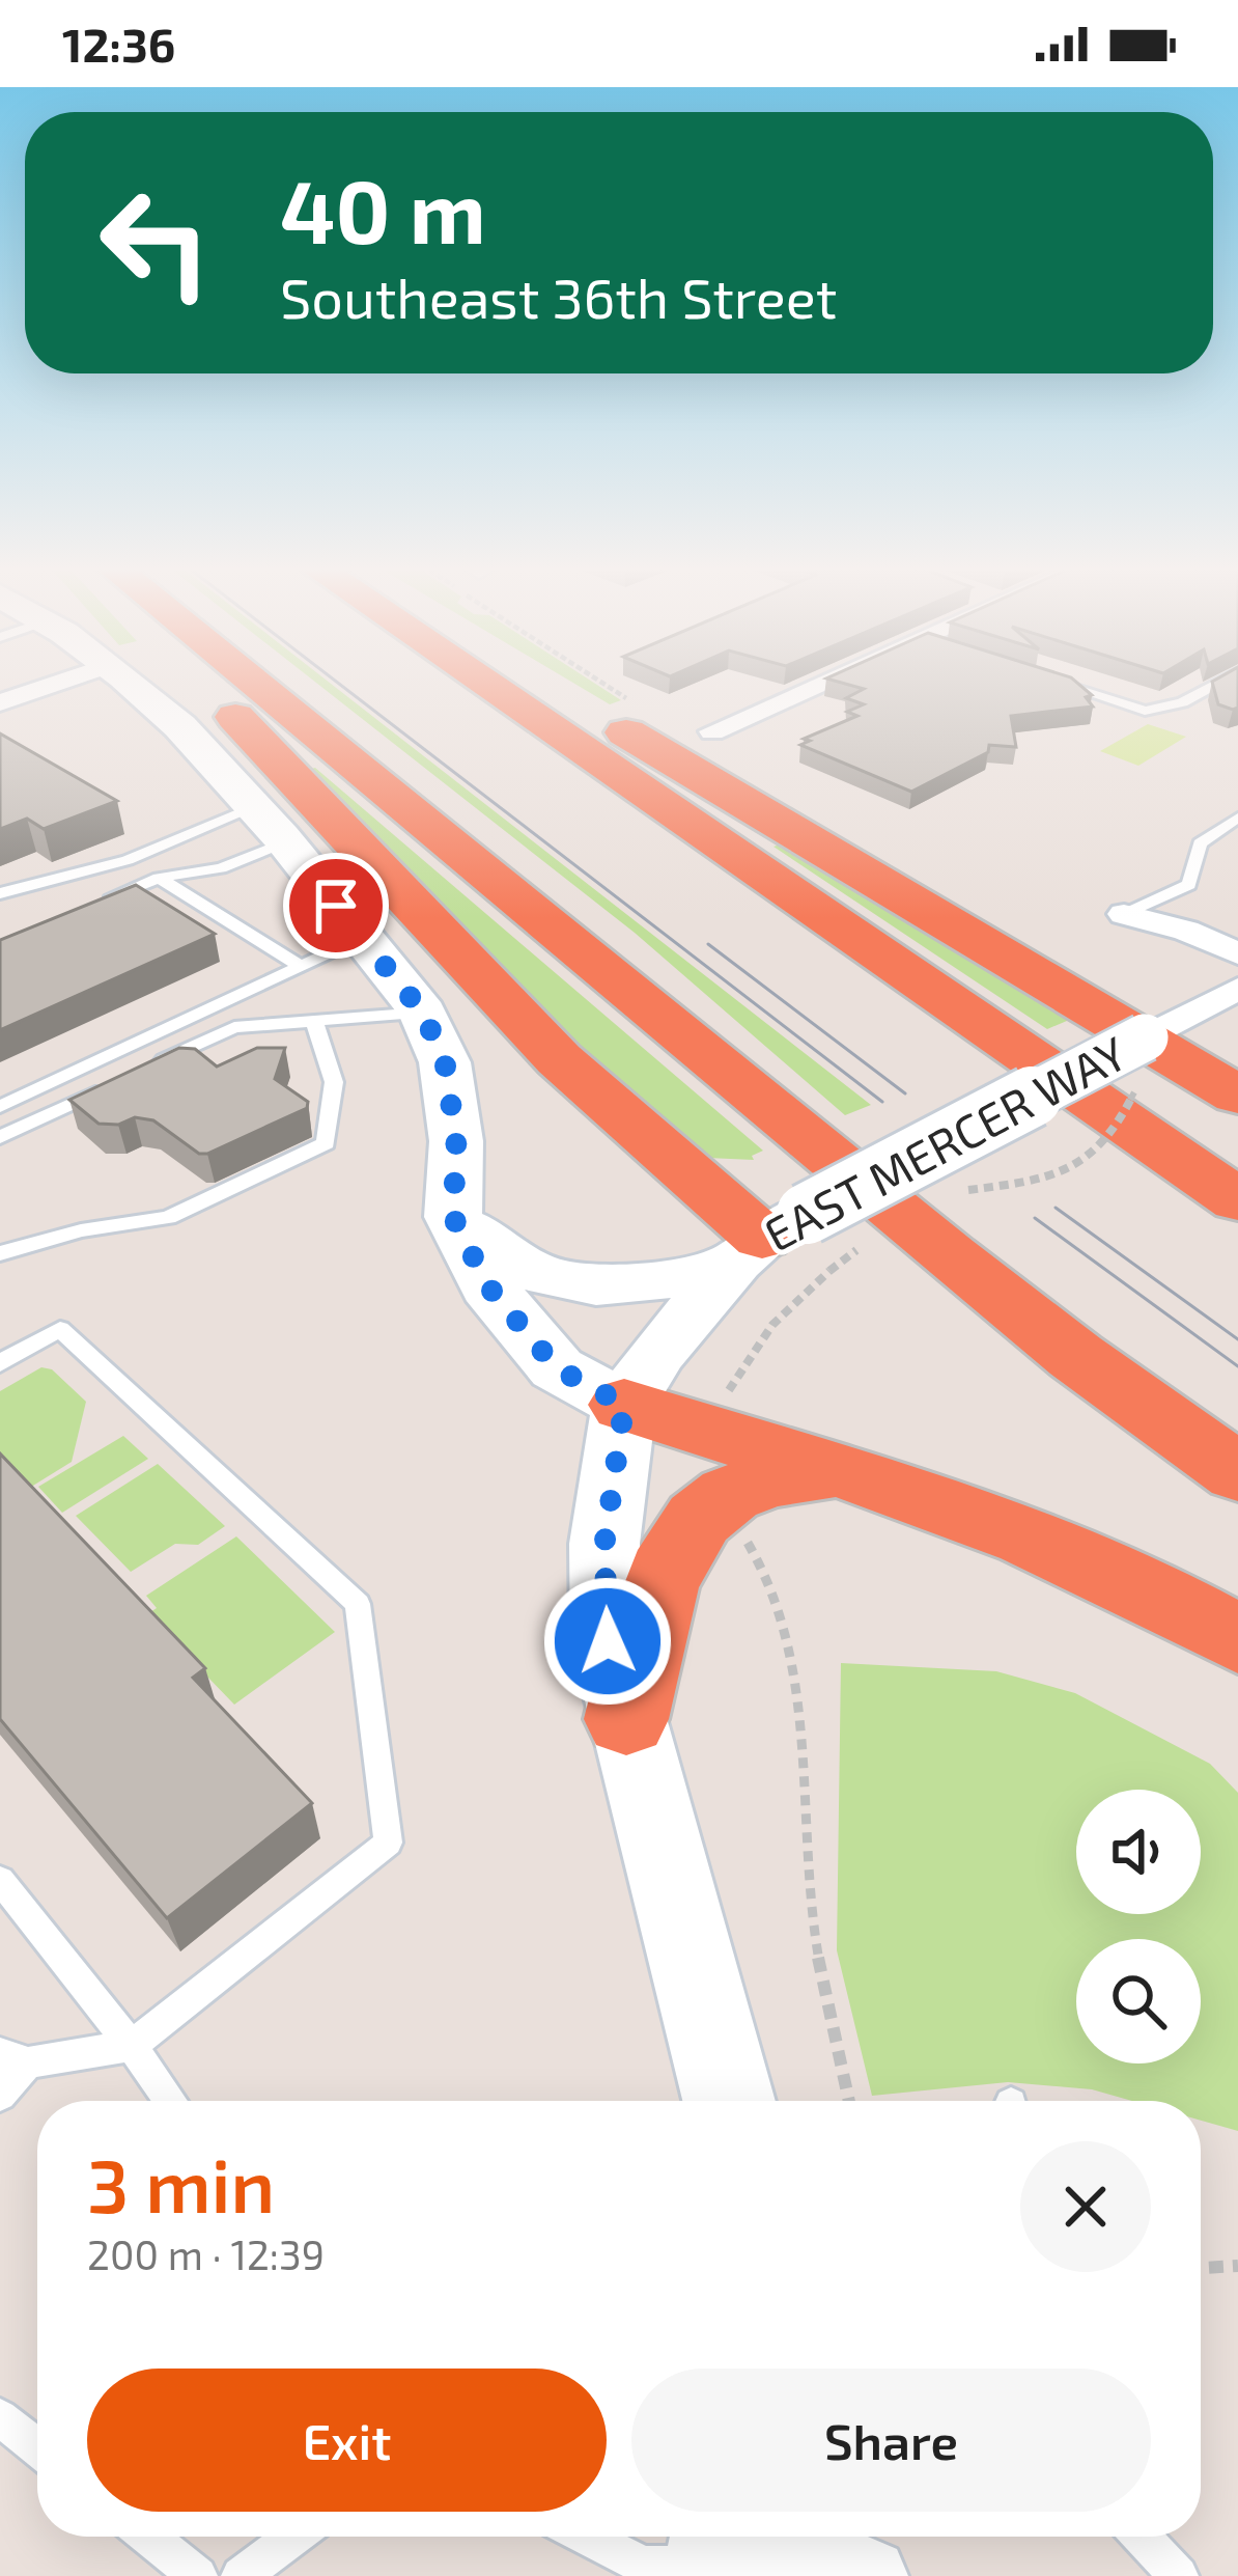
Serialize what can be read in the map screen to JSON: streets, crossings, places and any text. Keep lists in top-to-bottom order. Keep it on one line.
{"streets":{"street":["EAST MERCER WAY"]},"page":{"status":"12:36","turn":["40 m","Southeast 36th Street"],"heading":["3 min","200 m · 12:39"],"buttons":["Exit","Share"]}}
